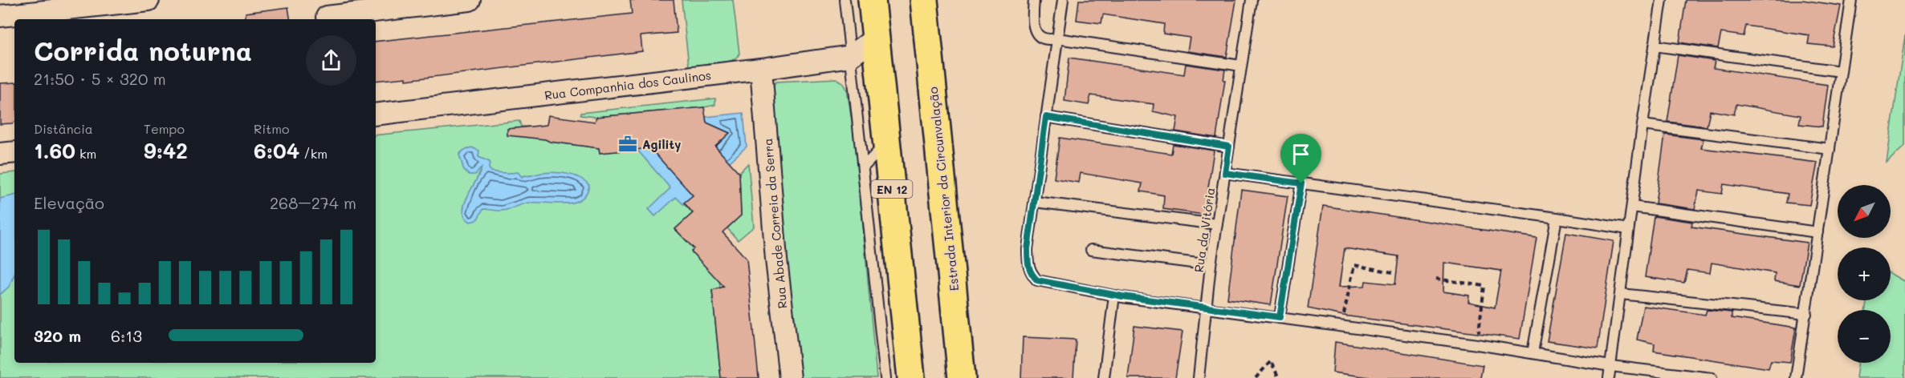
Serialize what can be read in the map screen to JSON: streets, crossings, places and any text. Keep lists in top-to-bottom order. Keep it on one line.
{"streets":{"main road":["EN 12","Estrada Interior da Circunvalação"],"street":["Rua Companhia dos Caulinos","Rua Abade Correia da Serra"],"lane":["Rua da Vitória"]},"crossings":[["Rua Companhia dos Caulinos","EN 12"],["Rua Companhia dos Caulinos","Rua Abade Correia da Serra"]],"places":{"office":["Agility"]},"north":"bottom left","page":{"heading":["Corrida noturna","21:50 · 5 × 320 m"],"stats":[["Distância","1.60 km"],["Tempo","9:42"],["Ritmo","6:04 /km"]],"chart":["Elevação","268–274 m"],"map_buttons":["+","−"],"list":[{"name":"320 m","note":"6:13"}]}}
